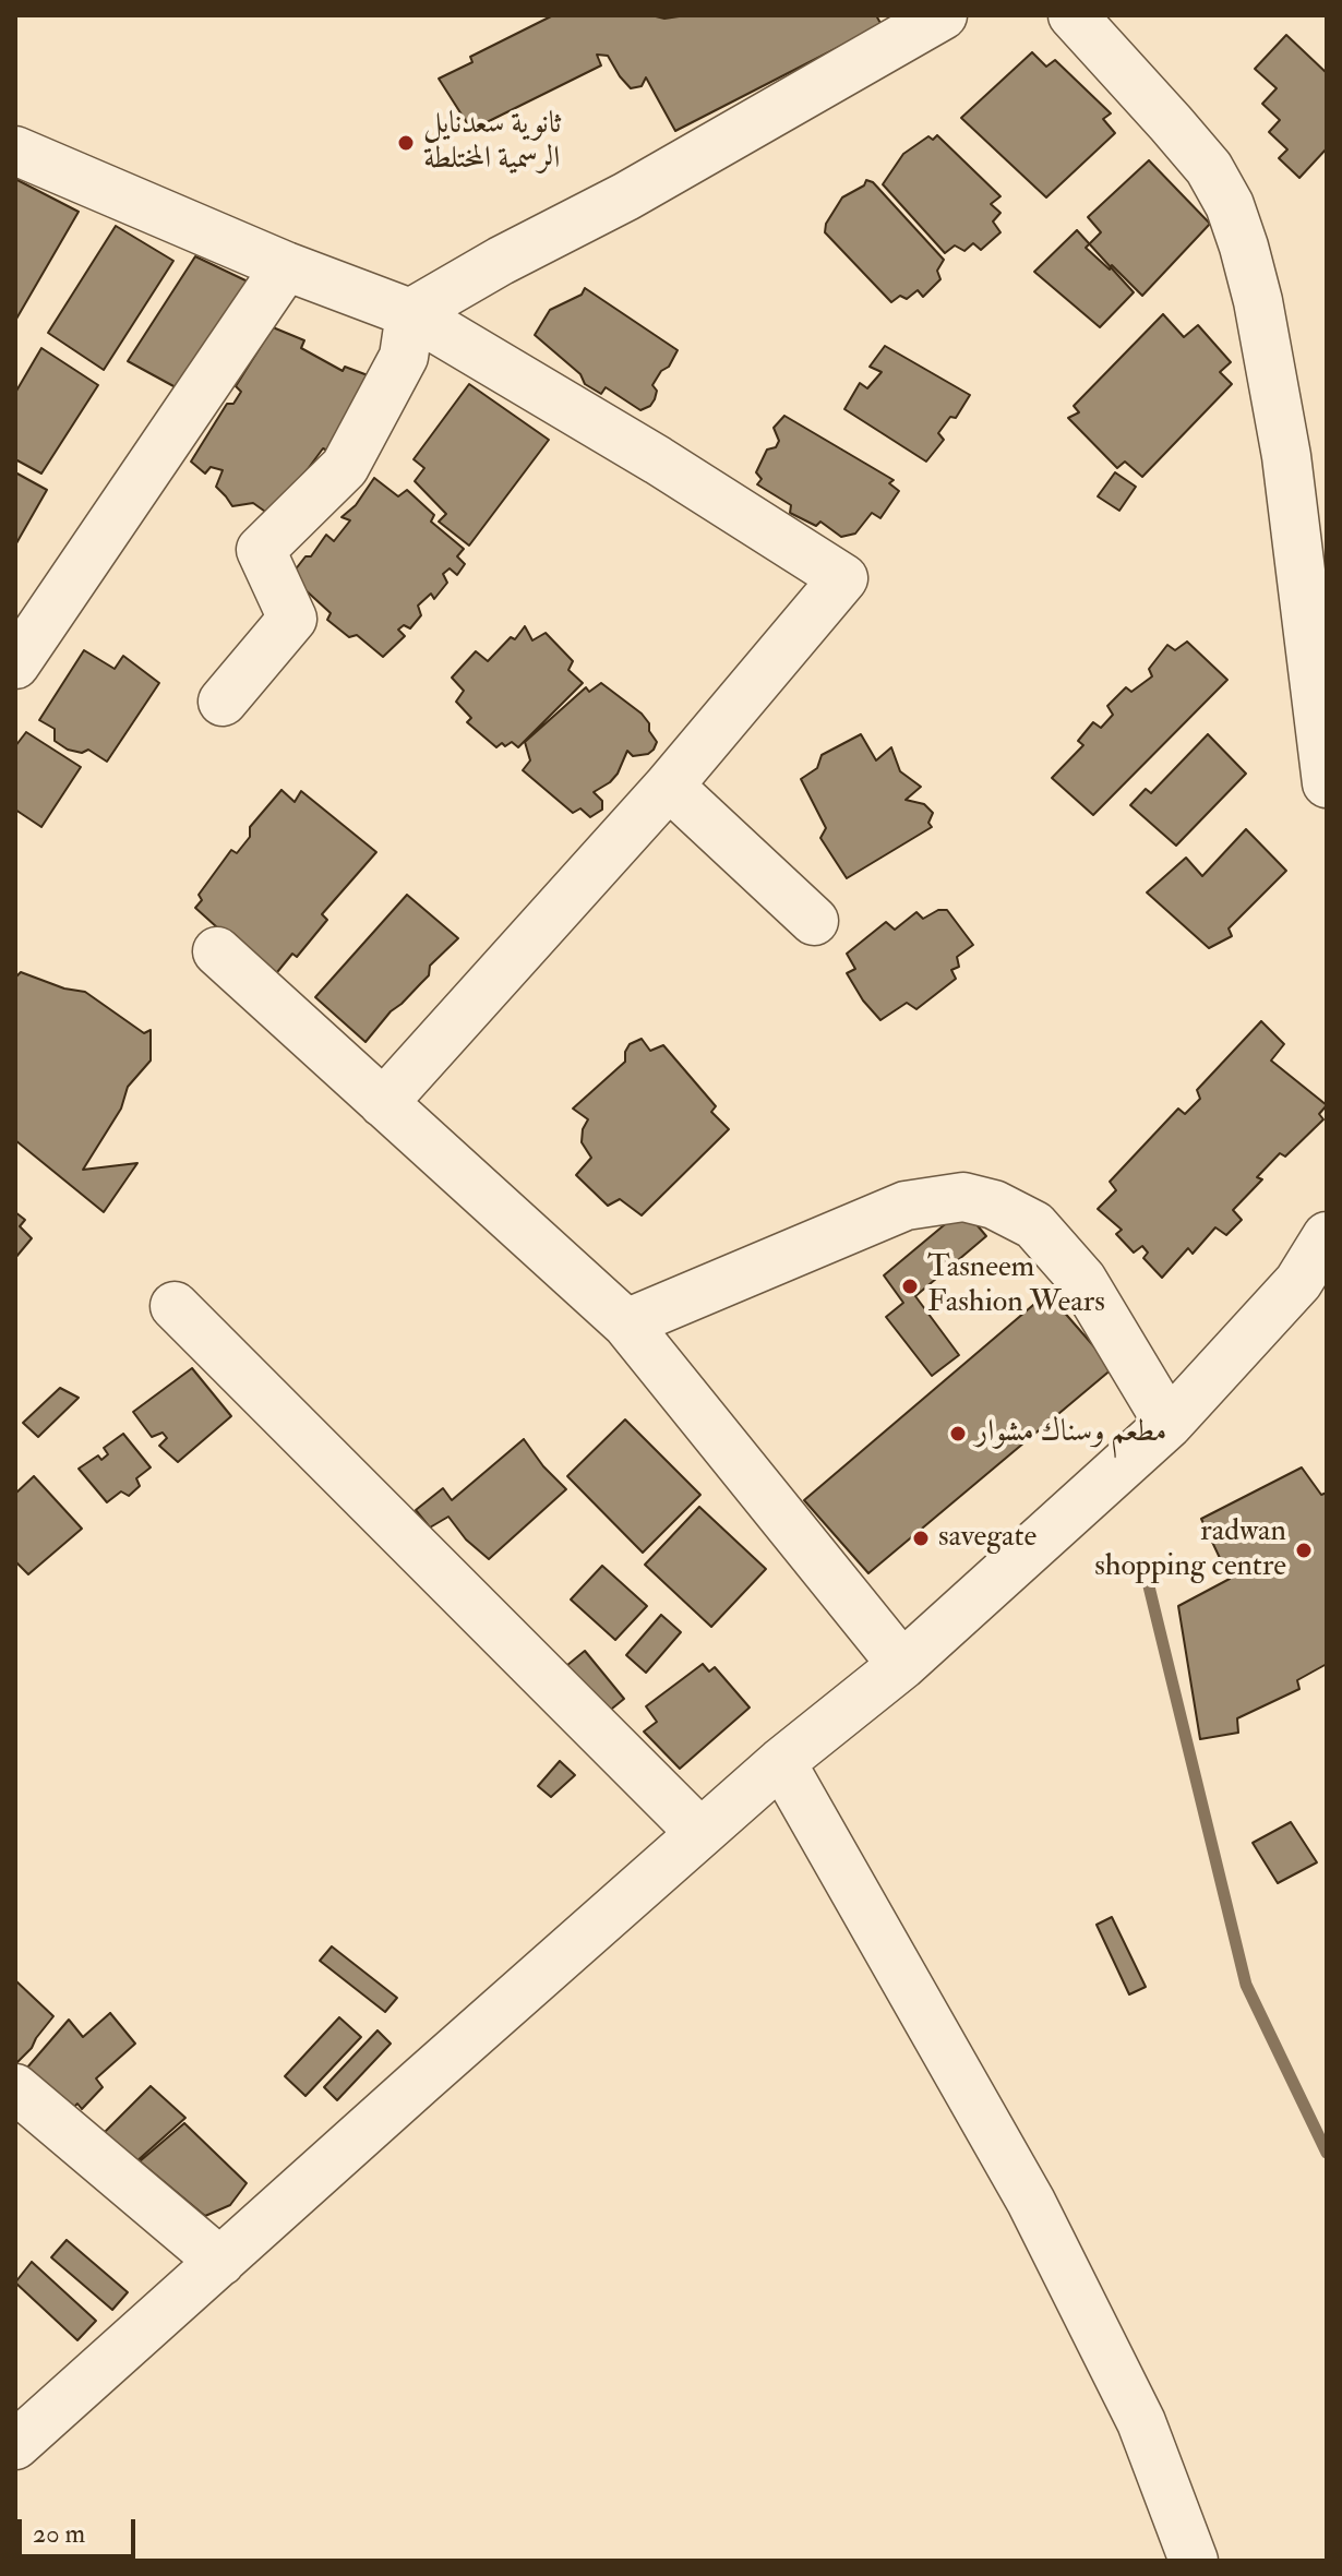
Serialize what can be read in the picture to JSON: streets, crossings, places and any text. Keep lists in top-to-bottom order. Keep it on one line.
{"places":["ثانوية سعدنايل الرسمية المختلطة","Tasneem Fashion Wears","مطعم وسناك مشوار","savegate","radwan shopping centre"],"scale_bar":"20 m"}
